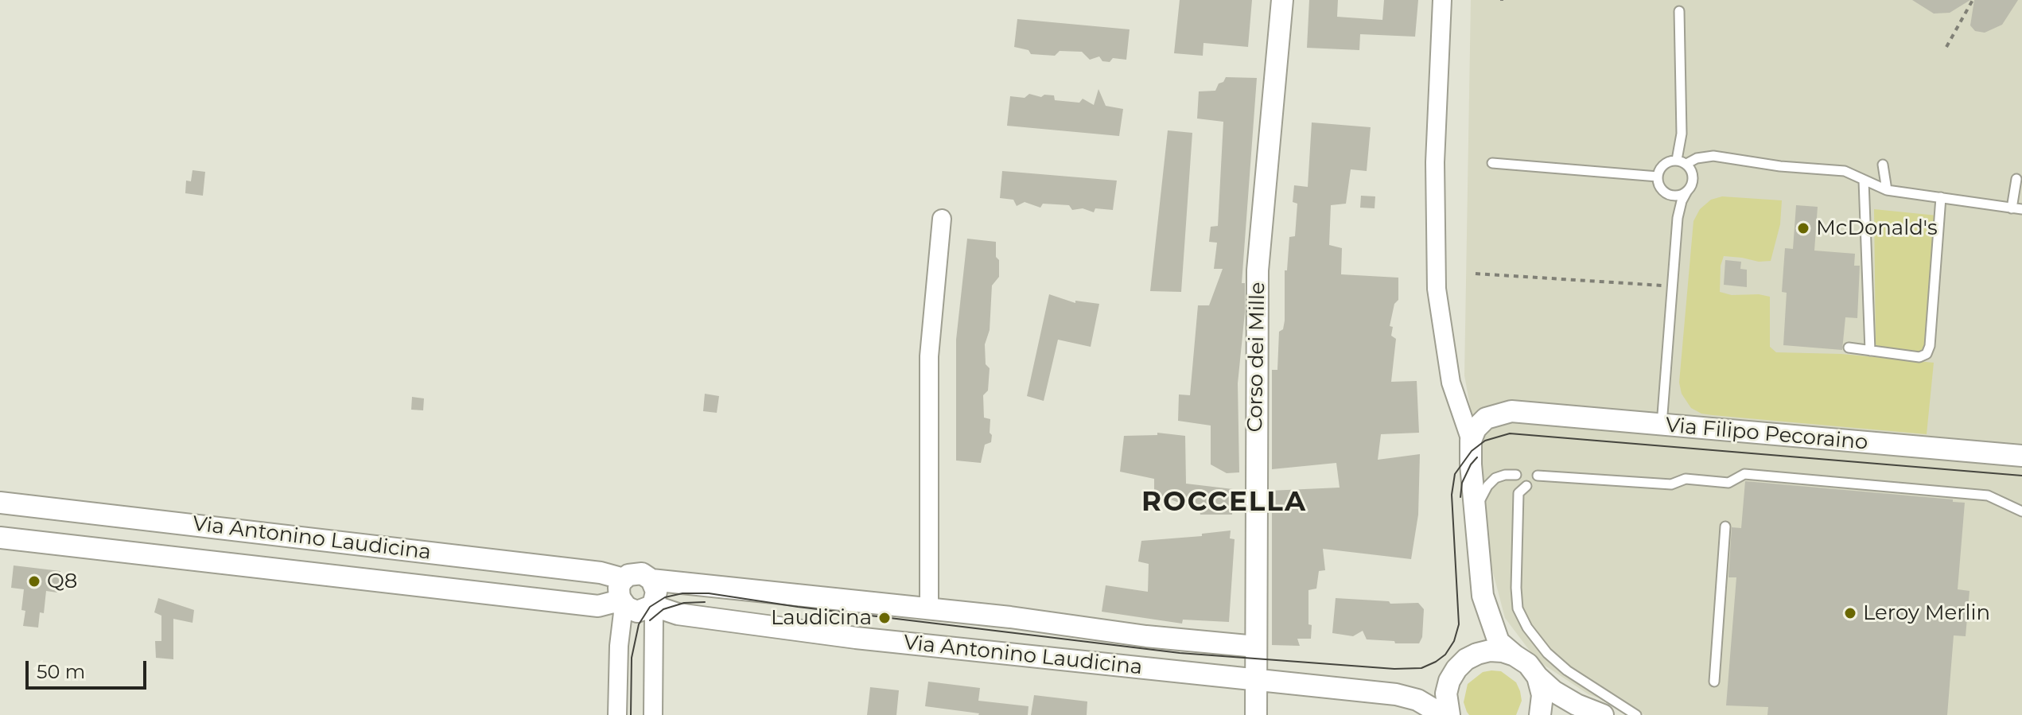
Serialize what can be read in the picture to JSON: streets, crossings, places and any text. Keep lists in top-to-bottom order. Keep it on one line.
{"streets":{"street":["Corso dei Mille","Via Filipo Pecoraino","Via Antonino Laudicina"]},"crossings":[["Corso dei Mille","Via Antonino Laudicina"]],"districts":["ROCCELLA"],"places":["McDonald's","Q8","Leroy Merlin","Laudicina"],"scale_bar":"50 m"}
